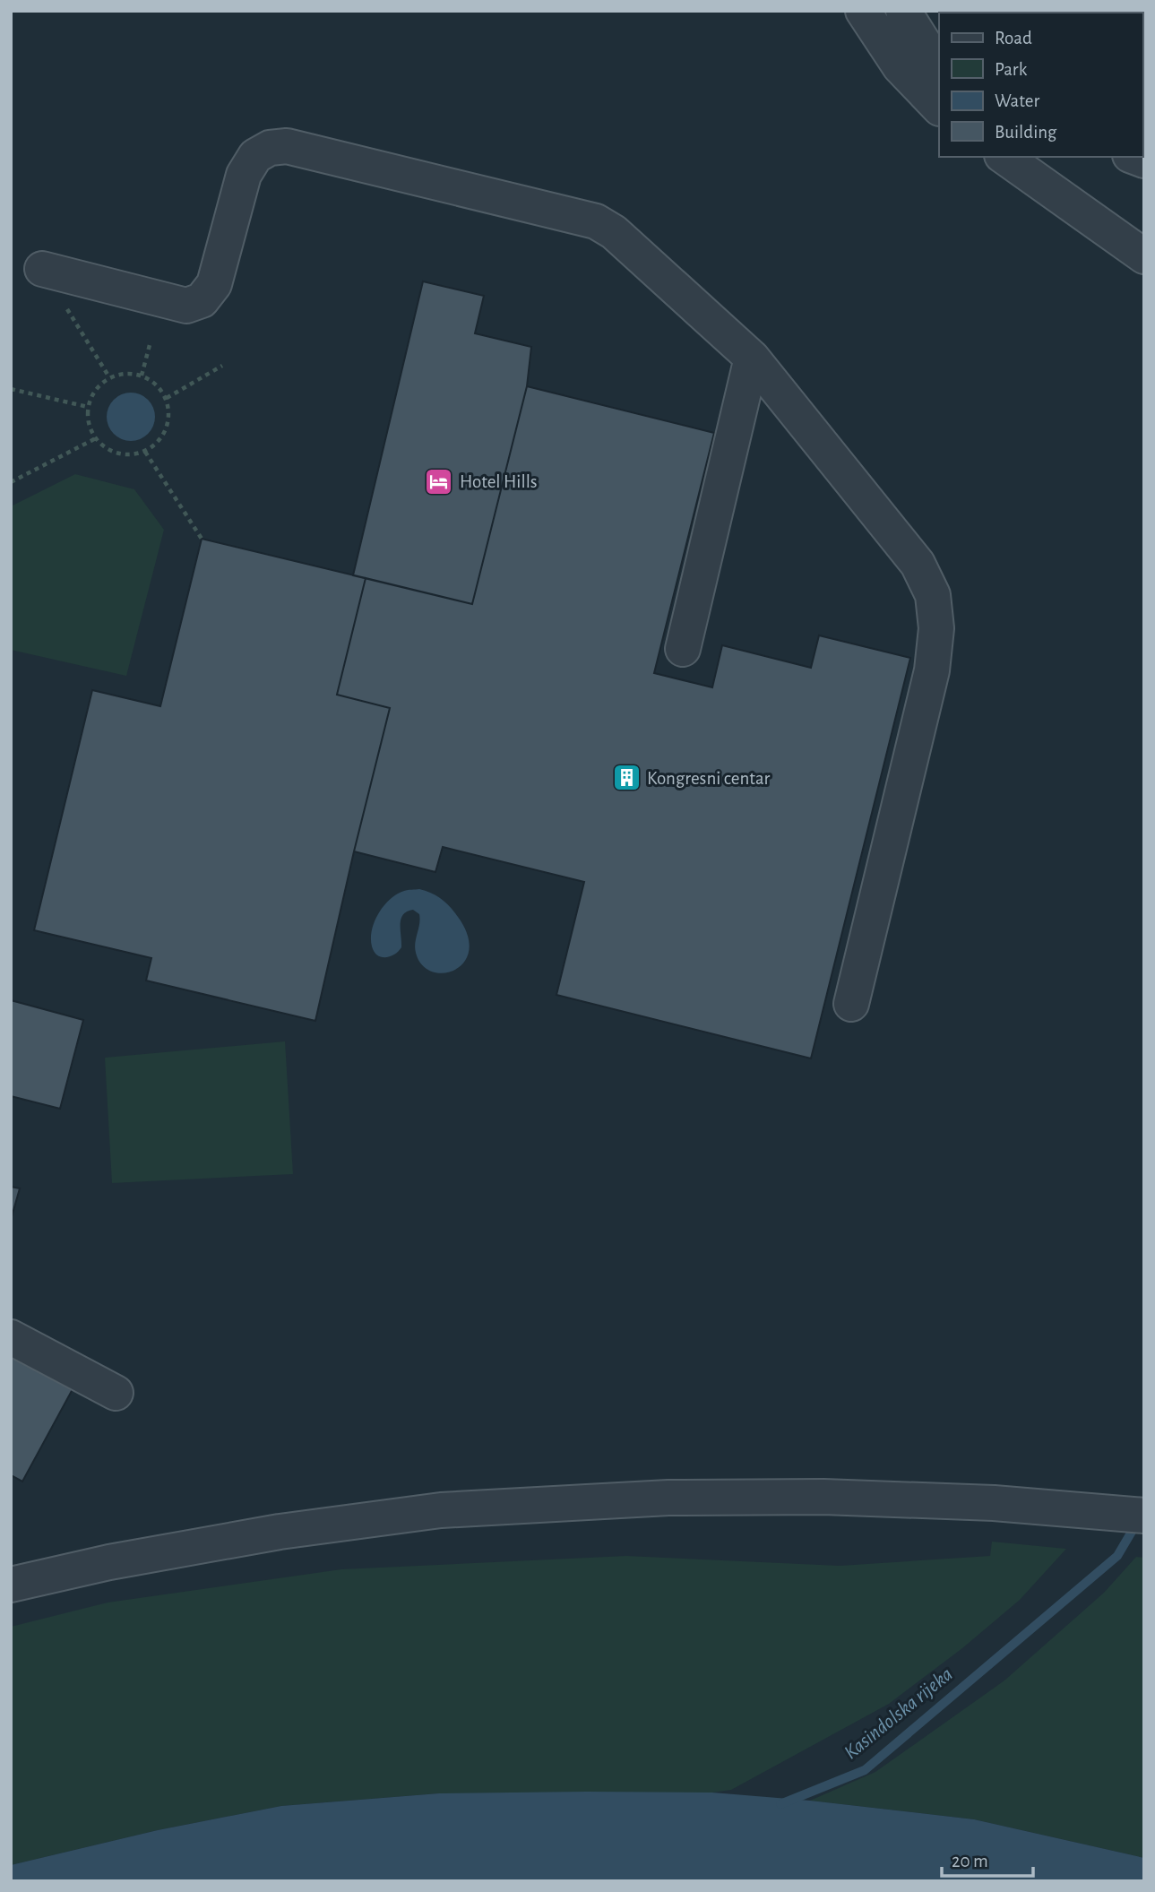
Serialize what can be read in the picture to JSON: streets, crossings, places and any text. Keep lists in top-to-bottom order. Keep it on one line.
{"water":["Kasindolska rijeka"],"places":{"hotel":["Hotel Hills"],"building":["Kongresni centar"]},"legend":["Road","Park","Water","Building"],"scale_bar":"20 m"}
